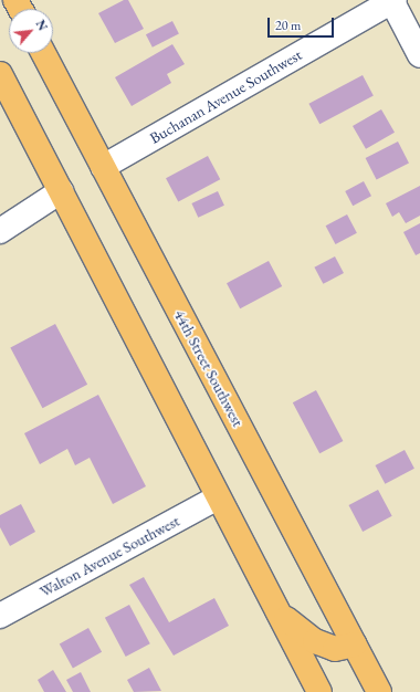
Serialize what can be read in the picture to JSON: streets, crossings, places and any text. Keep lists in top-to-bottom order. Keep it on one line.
{"streets":{"main road":["44th Street Southwest"],"street":["Buchanan Avenue Southwest","Walton Avenue Southwest"]},"crossings":[["Buchanan Avenue Southwest","44th Street Southwest"]],"scale_bar":"20 m","north":"top right"}
